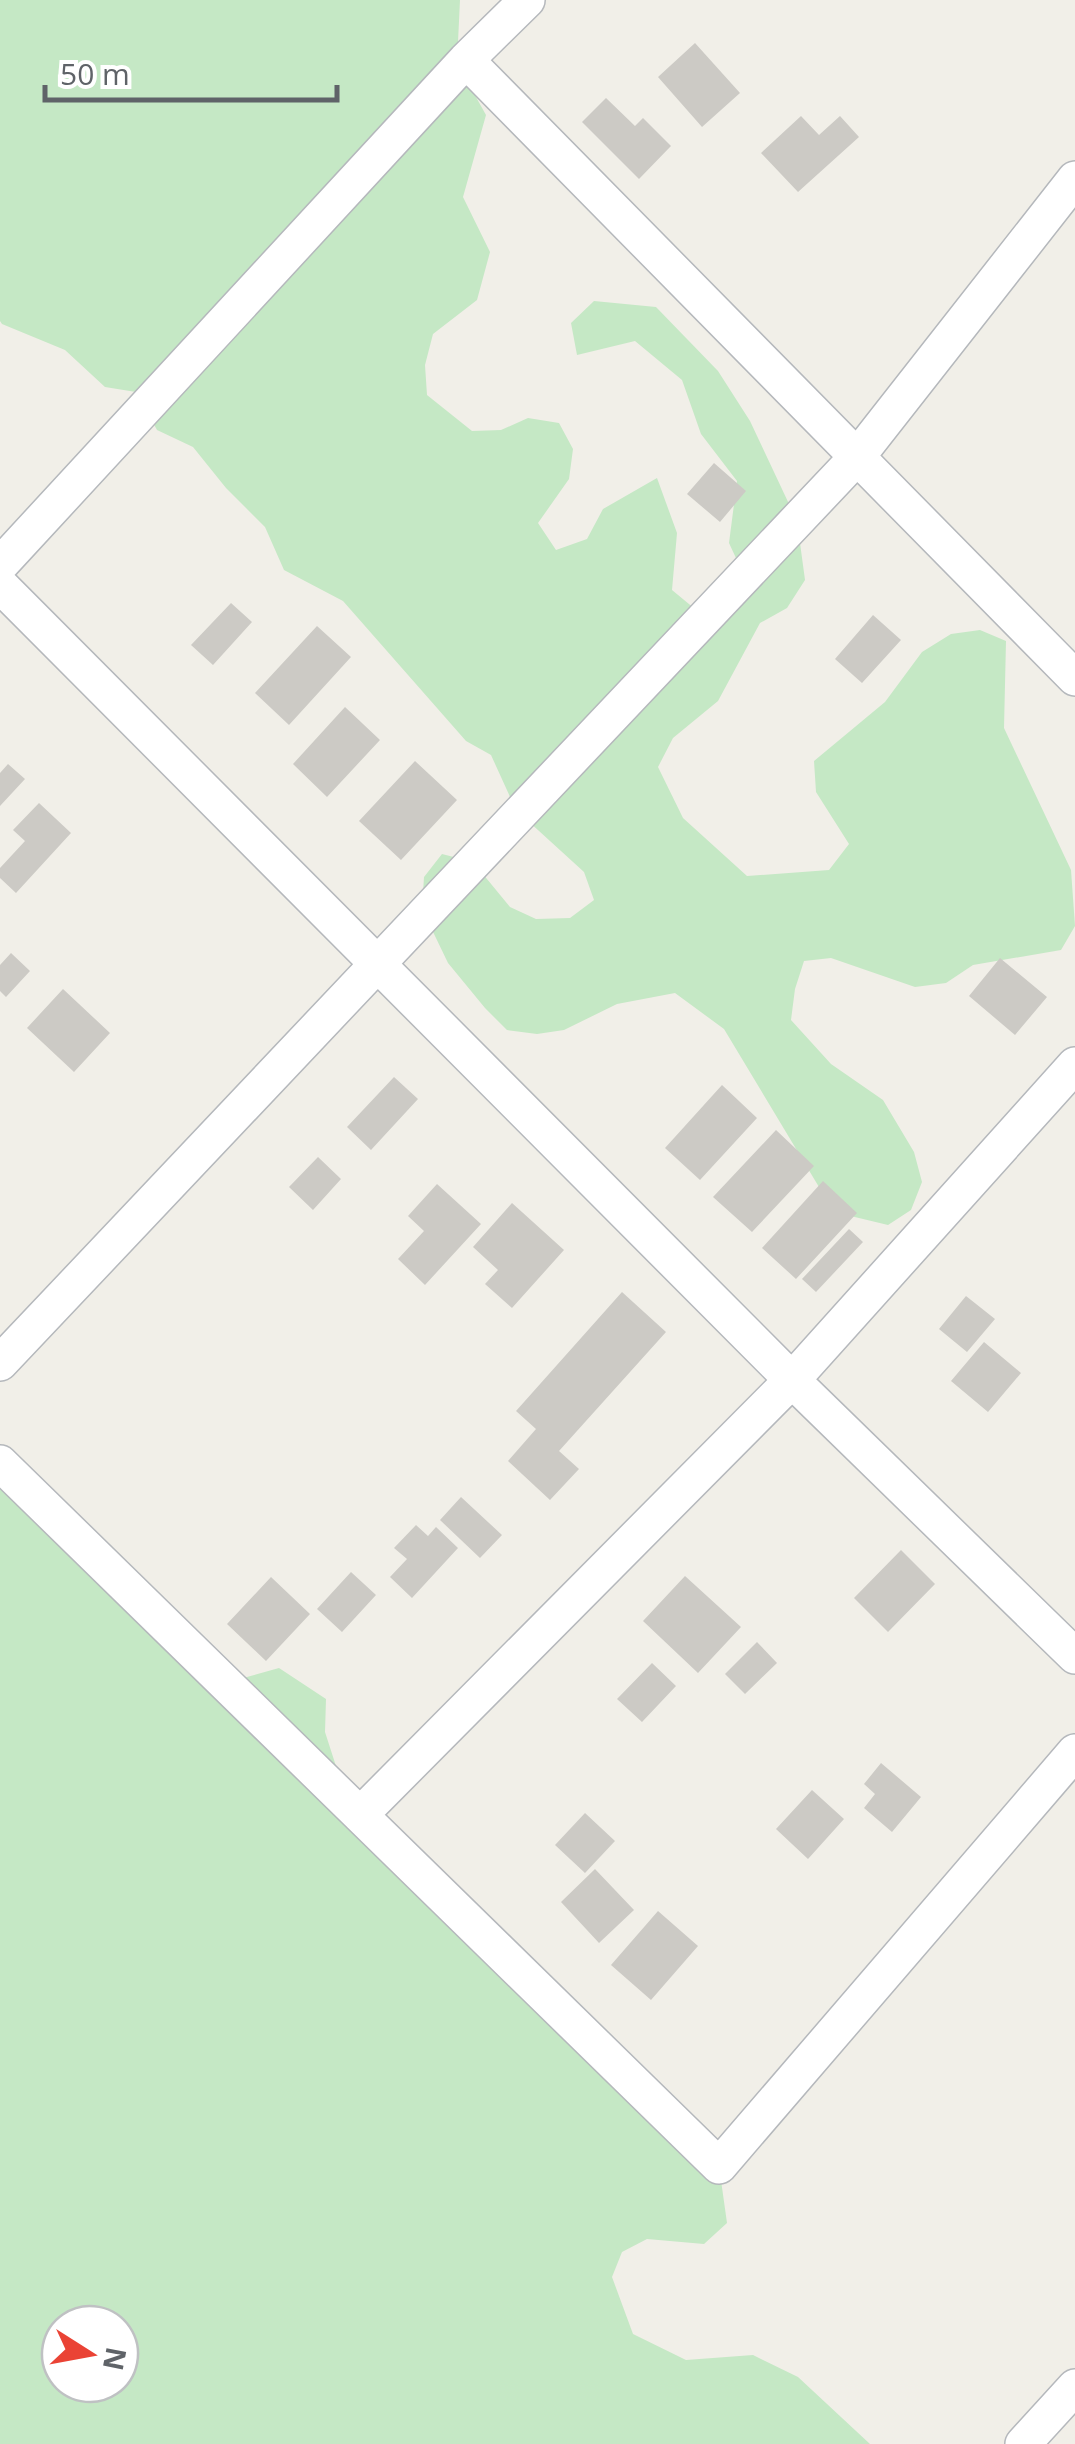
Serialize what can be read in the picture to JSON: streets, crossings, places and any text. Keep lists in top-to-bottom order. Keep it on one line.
{"scale_bar":"50 m","north":"right"}
